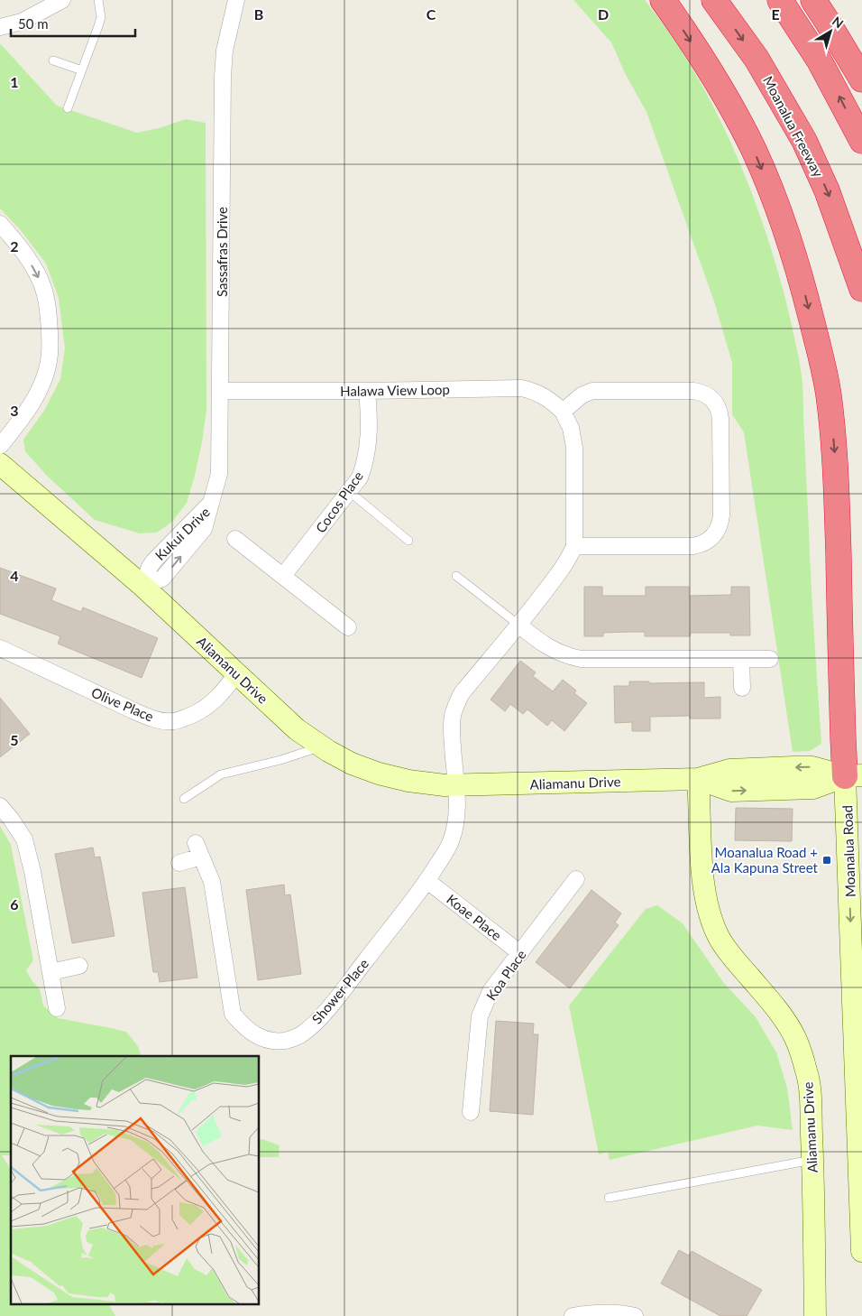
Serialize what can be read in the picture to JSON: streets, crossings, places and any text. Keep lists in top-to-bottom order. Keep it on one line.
{"streets":{"highway":["Moanalua Freeway"],"street":["Sassafras Drive","Halawa View Loop","Cocos Place","Kukui Drive","Aliamanu Drive","Olive Place","Moanalua Road","Koae Place","Koa Place","Shower Place"]},"crossings":[["Sassafras Drive","Halawa View Loop"],["Sassafras Drive","Kukui Drive"],["Halawa View Loop","Cocos Place"],["Halawa View Loop","Aliamanu Drive"],["Halawa View Loop","Shower Place"],["Kukui Drive","Aliamanu Drive"],["Aliamanu Drive","Olive Place"],["Aliamanu Drive","Shower Place"],["Koae Place","Koa Place"],["Koae Place","Shower Place"]],"one_way":["Moanalua Road"],"places":{"transit":["Moanalua Road + Ala Kapuna Street"]},"scale_bar":"50 m","north":"top right","grid":{"columns":["B","C","D","E"],"rows":["1","2","3","4","5","6"]}}
